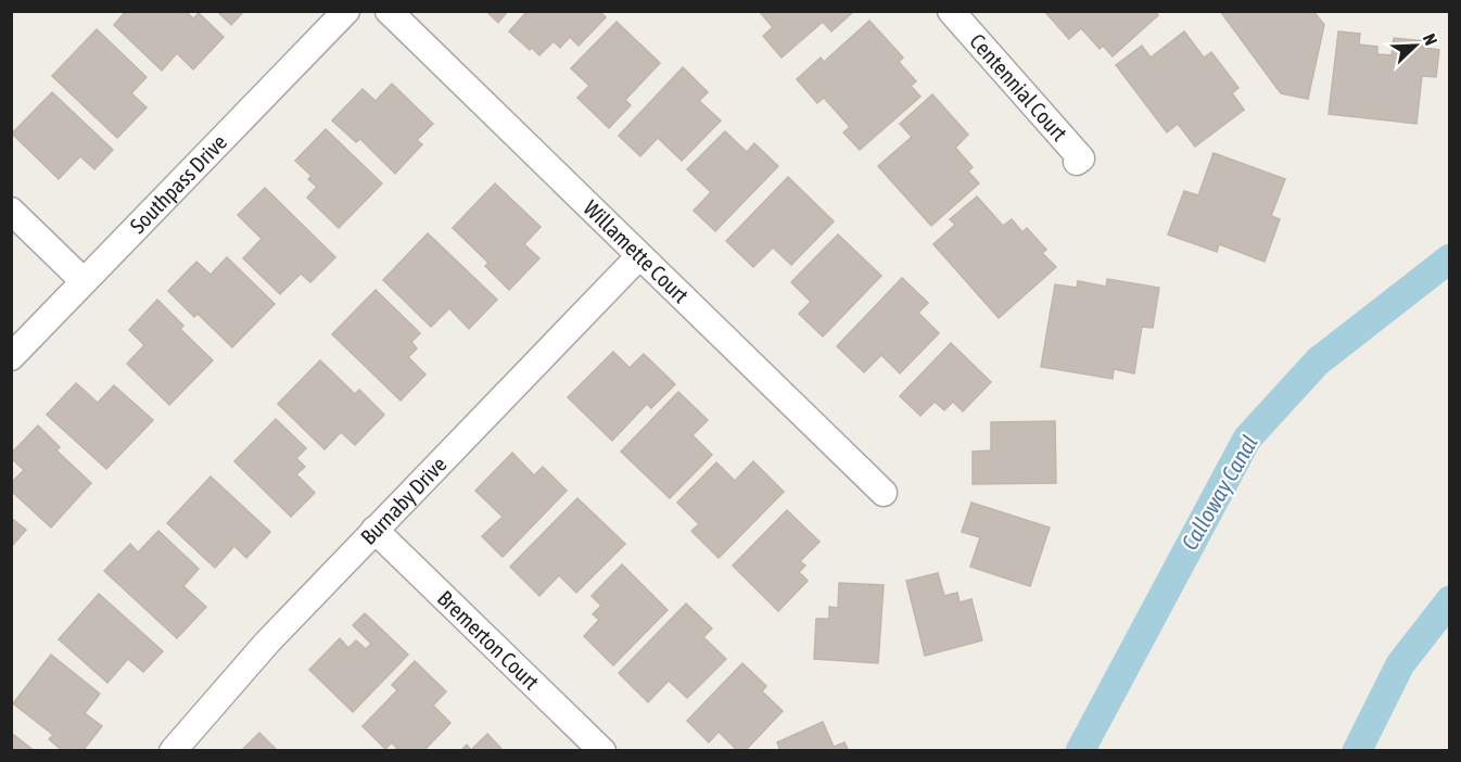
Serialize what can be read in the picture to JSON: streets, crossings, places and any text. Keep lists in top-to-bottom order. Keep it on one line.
{"streets":{"street":["Centennial Court","Southpass Drive","Willamette Court","Burnaby Drive","Bremerton Court"]},"crossings":[["Willamette Court","Burnaby Drive"],["Burnaby Drive","Bremerton Court"]],"water":["Calloway Canal"],"north":"top right"}
